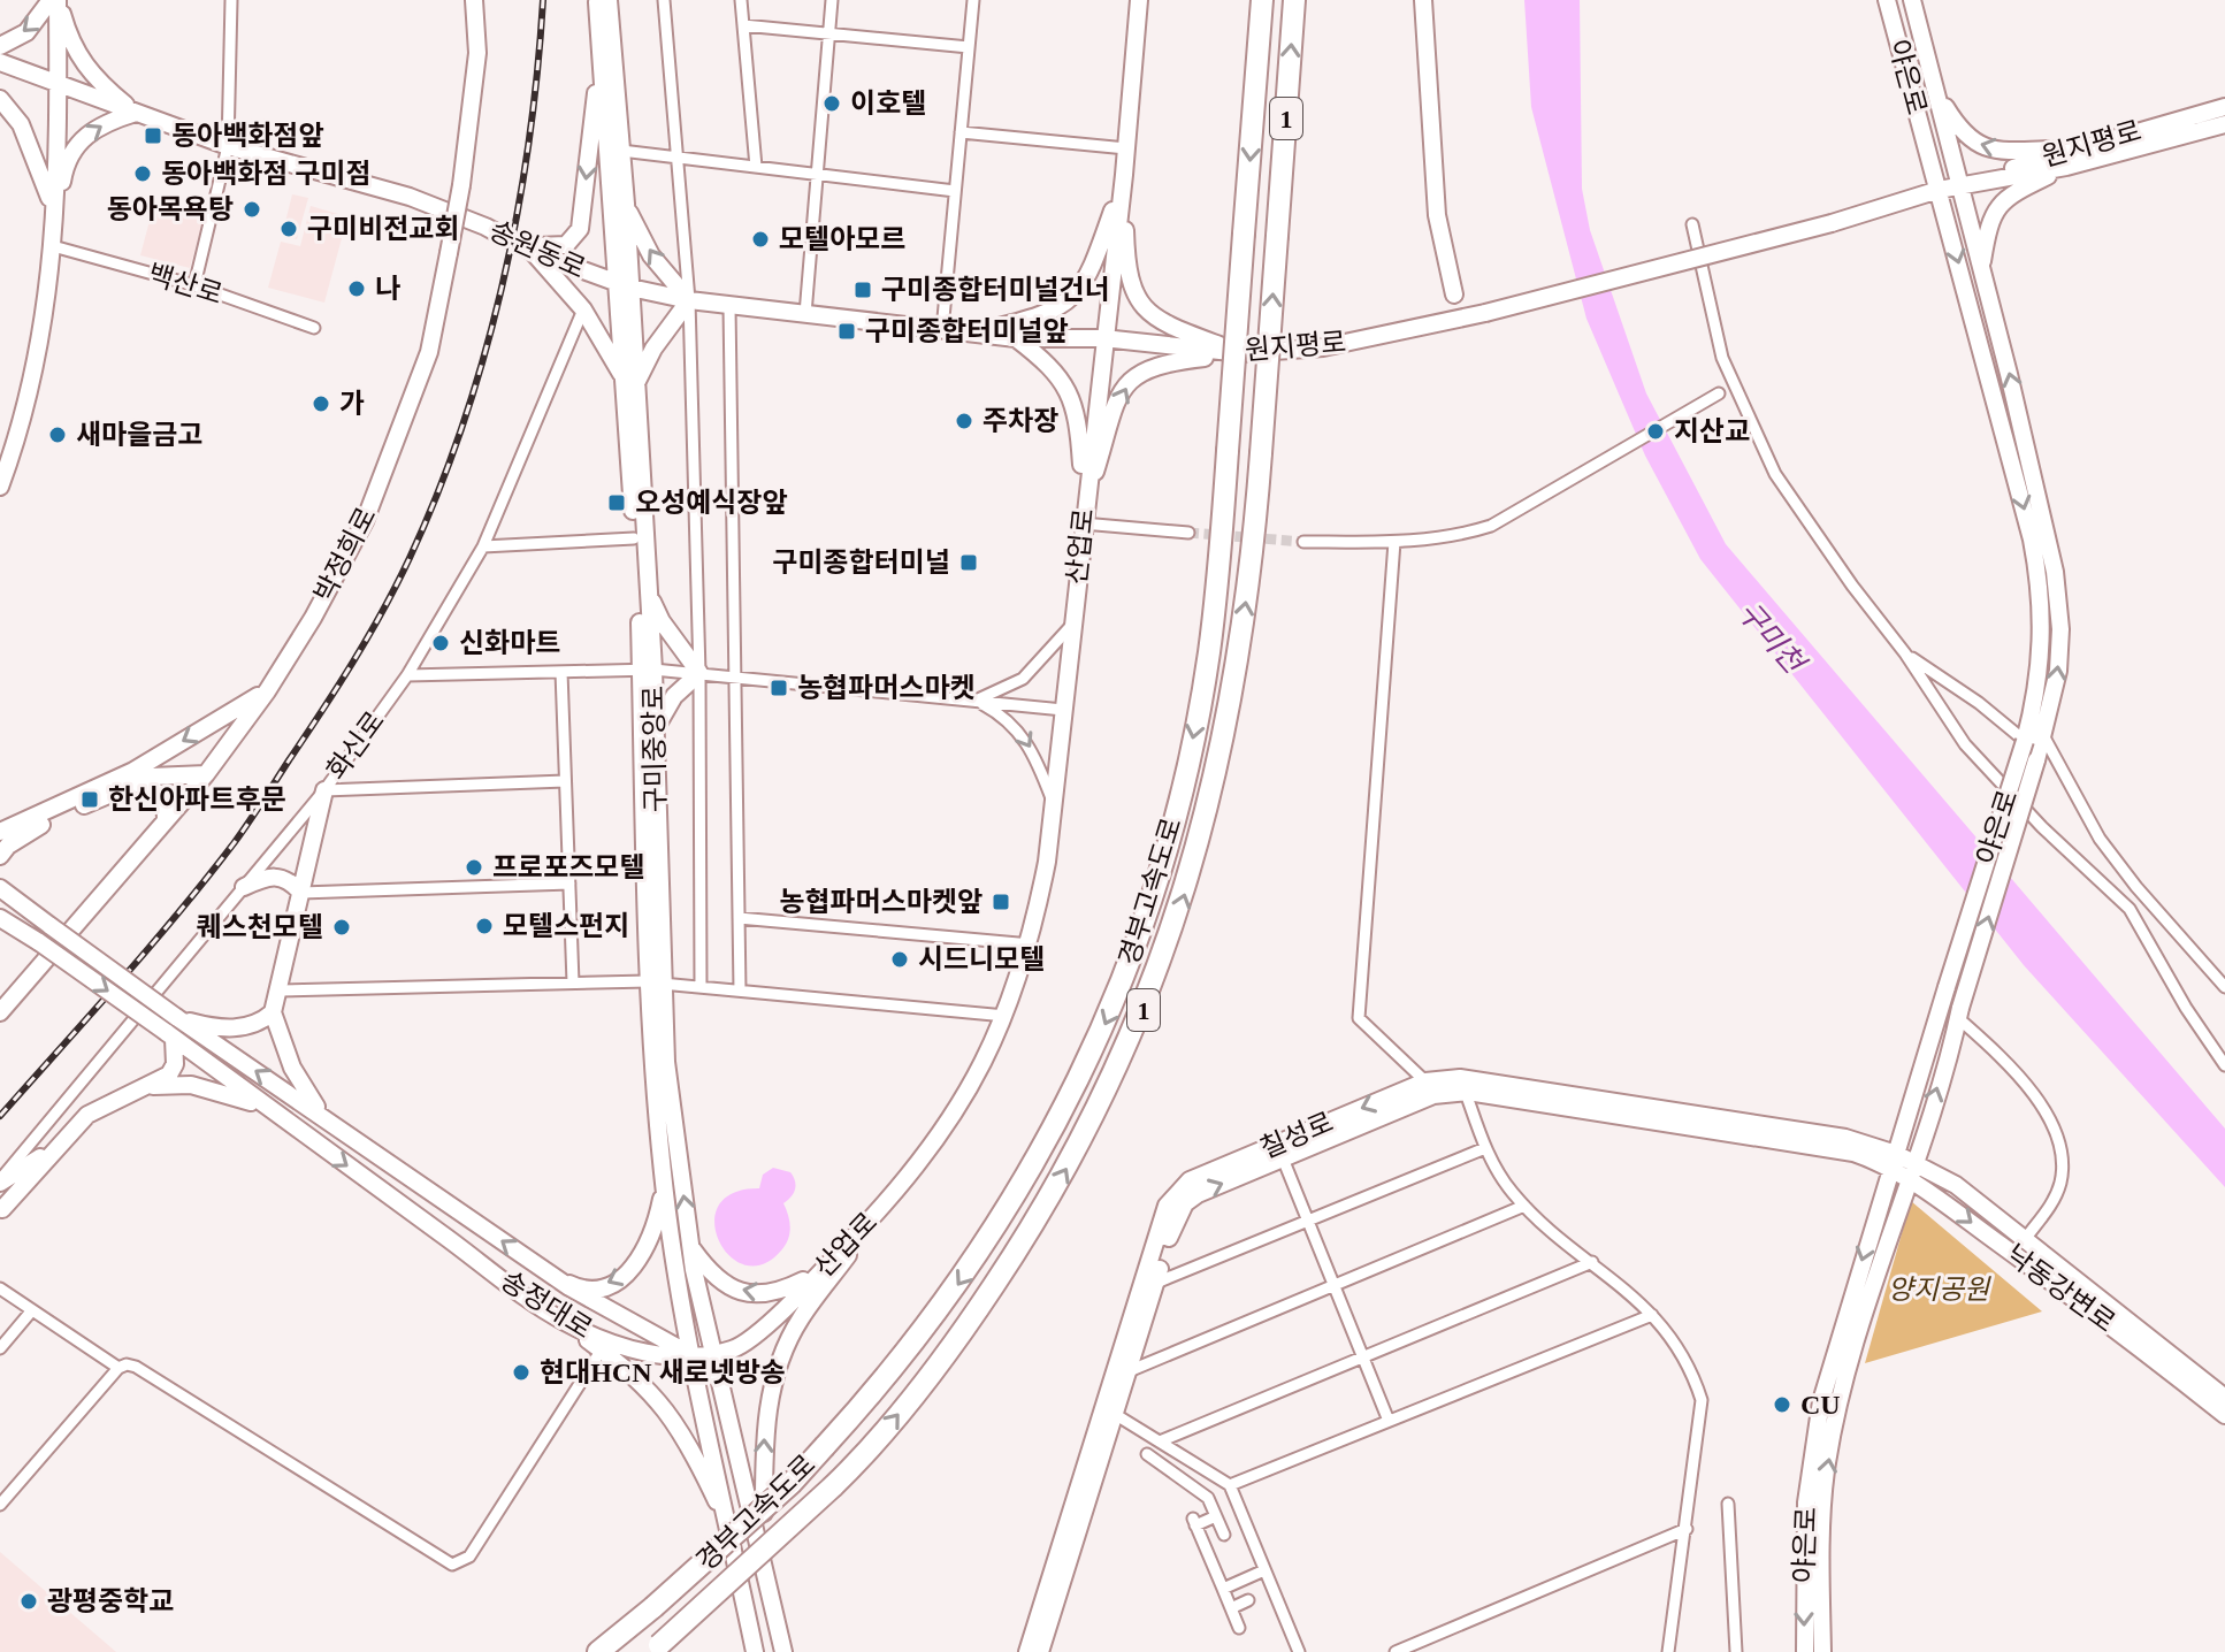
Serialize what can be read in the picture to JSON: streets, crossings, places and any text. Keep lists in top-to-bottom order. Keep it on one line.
{"streets":{"highway":["1","경부고속도로"],"street":["야은로","원지평로","송원동로","백산로","산업로","박정희로","화신로","구미중앙로","칠성로","낙동강변로","송정대로"]},"crossings":[["야은로","원지평로"],["야은로","칠성로"],["야은로","낙동강변로"],["원지평로","송원동로"],["원지평로","산업로"],["송원동로","산업로"],["송원동로","구미중앙로"],["산업로","구미중앙로"],["산업로","송정대로"],["구미중앙로","송정대로"],["칠성로","낙동강변로"]],"water":["구미천"],"parks":["양지공원"],"places":{"other":["이호텔","동아백화점 구미점","동아목욕탕","구미비전교회","모텔아모르","나","가","주차장","지산교","새마을금고","신화마트","프로포즈모텔","모텔스펀지","퀘스천모텔","시드니모텔","현대HCN 새로넷방송","CU","광평중학교"],"transit":["동아백화점앞","구미종합터미널건너","구미종합터미널앞","오성예식장앞","구미종합터미널","농협파머스마켓","한신아파트후문","농협파머스마켓앞"]}}
